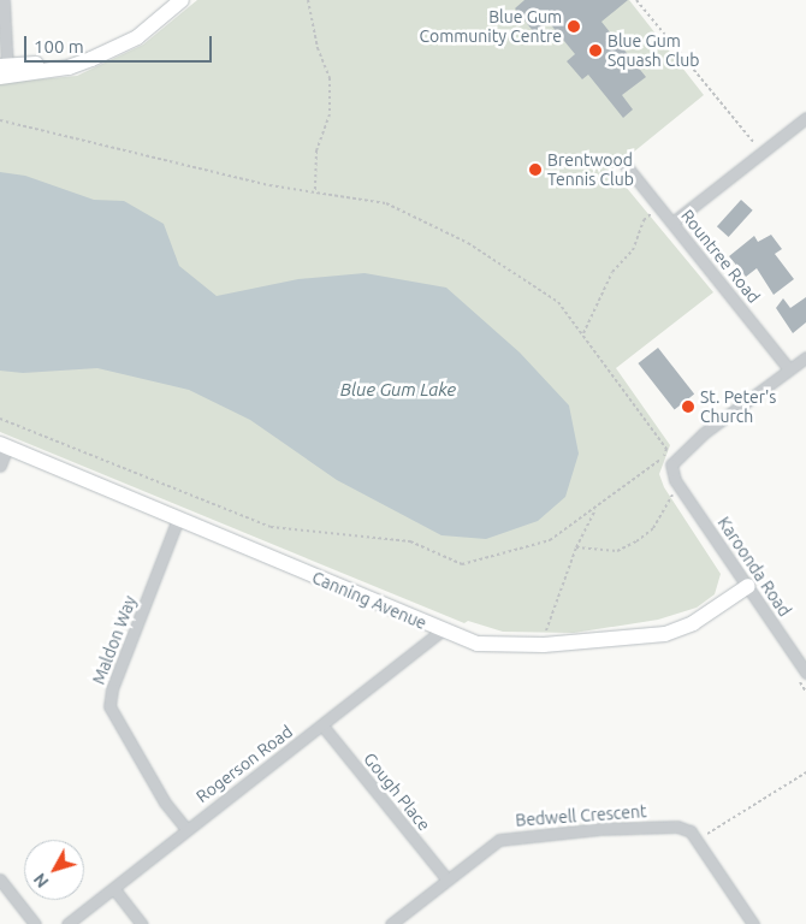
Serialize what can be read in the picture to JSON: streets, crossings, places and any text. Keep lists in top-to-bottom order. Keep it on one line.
{"streets":{"street":["Rountree Road","Karoonda Road","Canning Avenue","Maldon Way","Rogerson Road","Gough Place","Bedwell Crescent"]},"crossings":[["Rountree Road","Karoonda Road"],["Karoonda Road","Canning Avenue"],["Canning Avenue","Maldon Way"],["Canning Avenue","Rogerson Road"],["Maldon Way","Rogerson Road"],["Rogerson Road","Gough Place"],["Gough Place","Bedwell Crescent"]],"water":["Blue Gum Lake"],"places":["Blue Gum Community Centre","Blue Gum Squash Club","Brentwood Tennis Club","St. Peter's Church"],"scale_bar":"100 m","north":"bottom left"}
